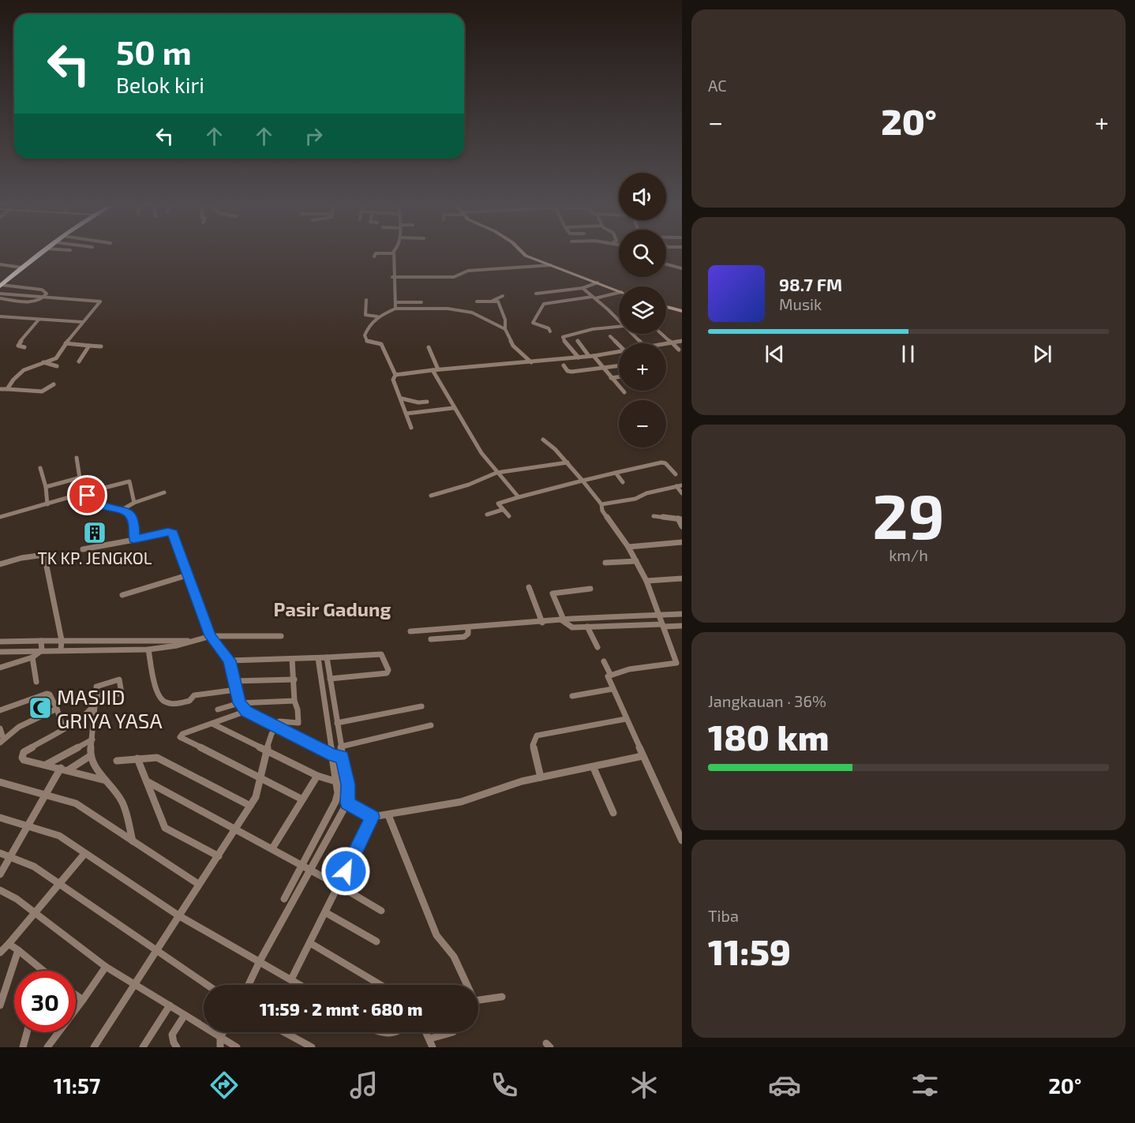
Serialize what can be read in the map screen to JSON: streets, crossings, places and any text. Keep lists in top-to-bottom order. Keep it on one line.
{"districts":["Pasir Gadung"],"places":{"building":["TK KP. JENGKOL"],"mosque":["MASJID GRIYA YASA"]},"page":{"tile":["AC",["29","km/h"],["Jangkauan · 36%","180 km"],["Tiba","11:59"]],"turn":["50 m","Belok kiri"],"heat":["−","20°","+"],"map_buttons":["+","−"],"song":["98.7 FM","Musik"],"limit":"30","trip":"11:59 · 2 mnt · 680 m","tabs":["11:57","20°"]}}
